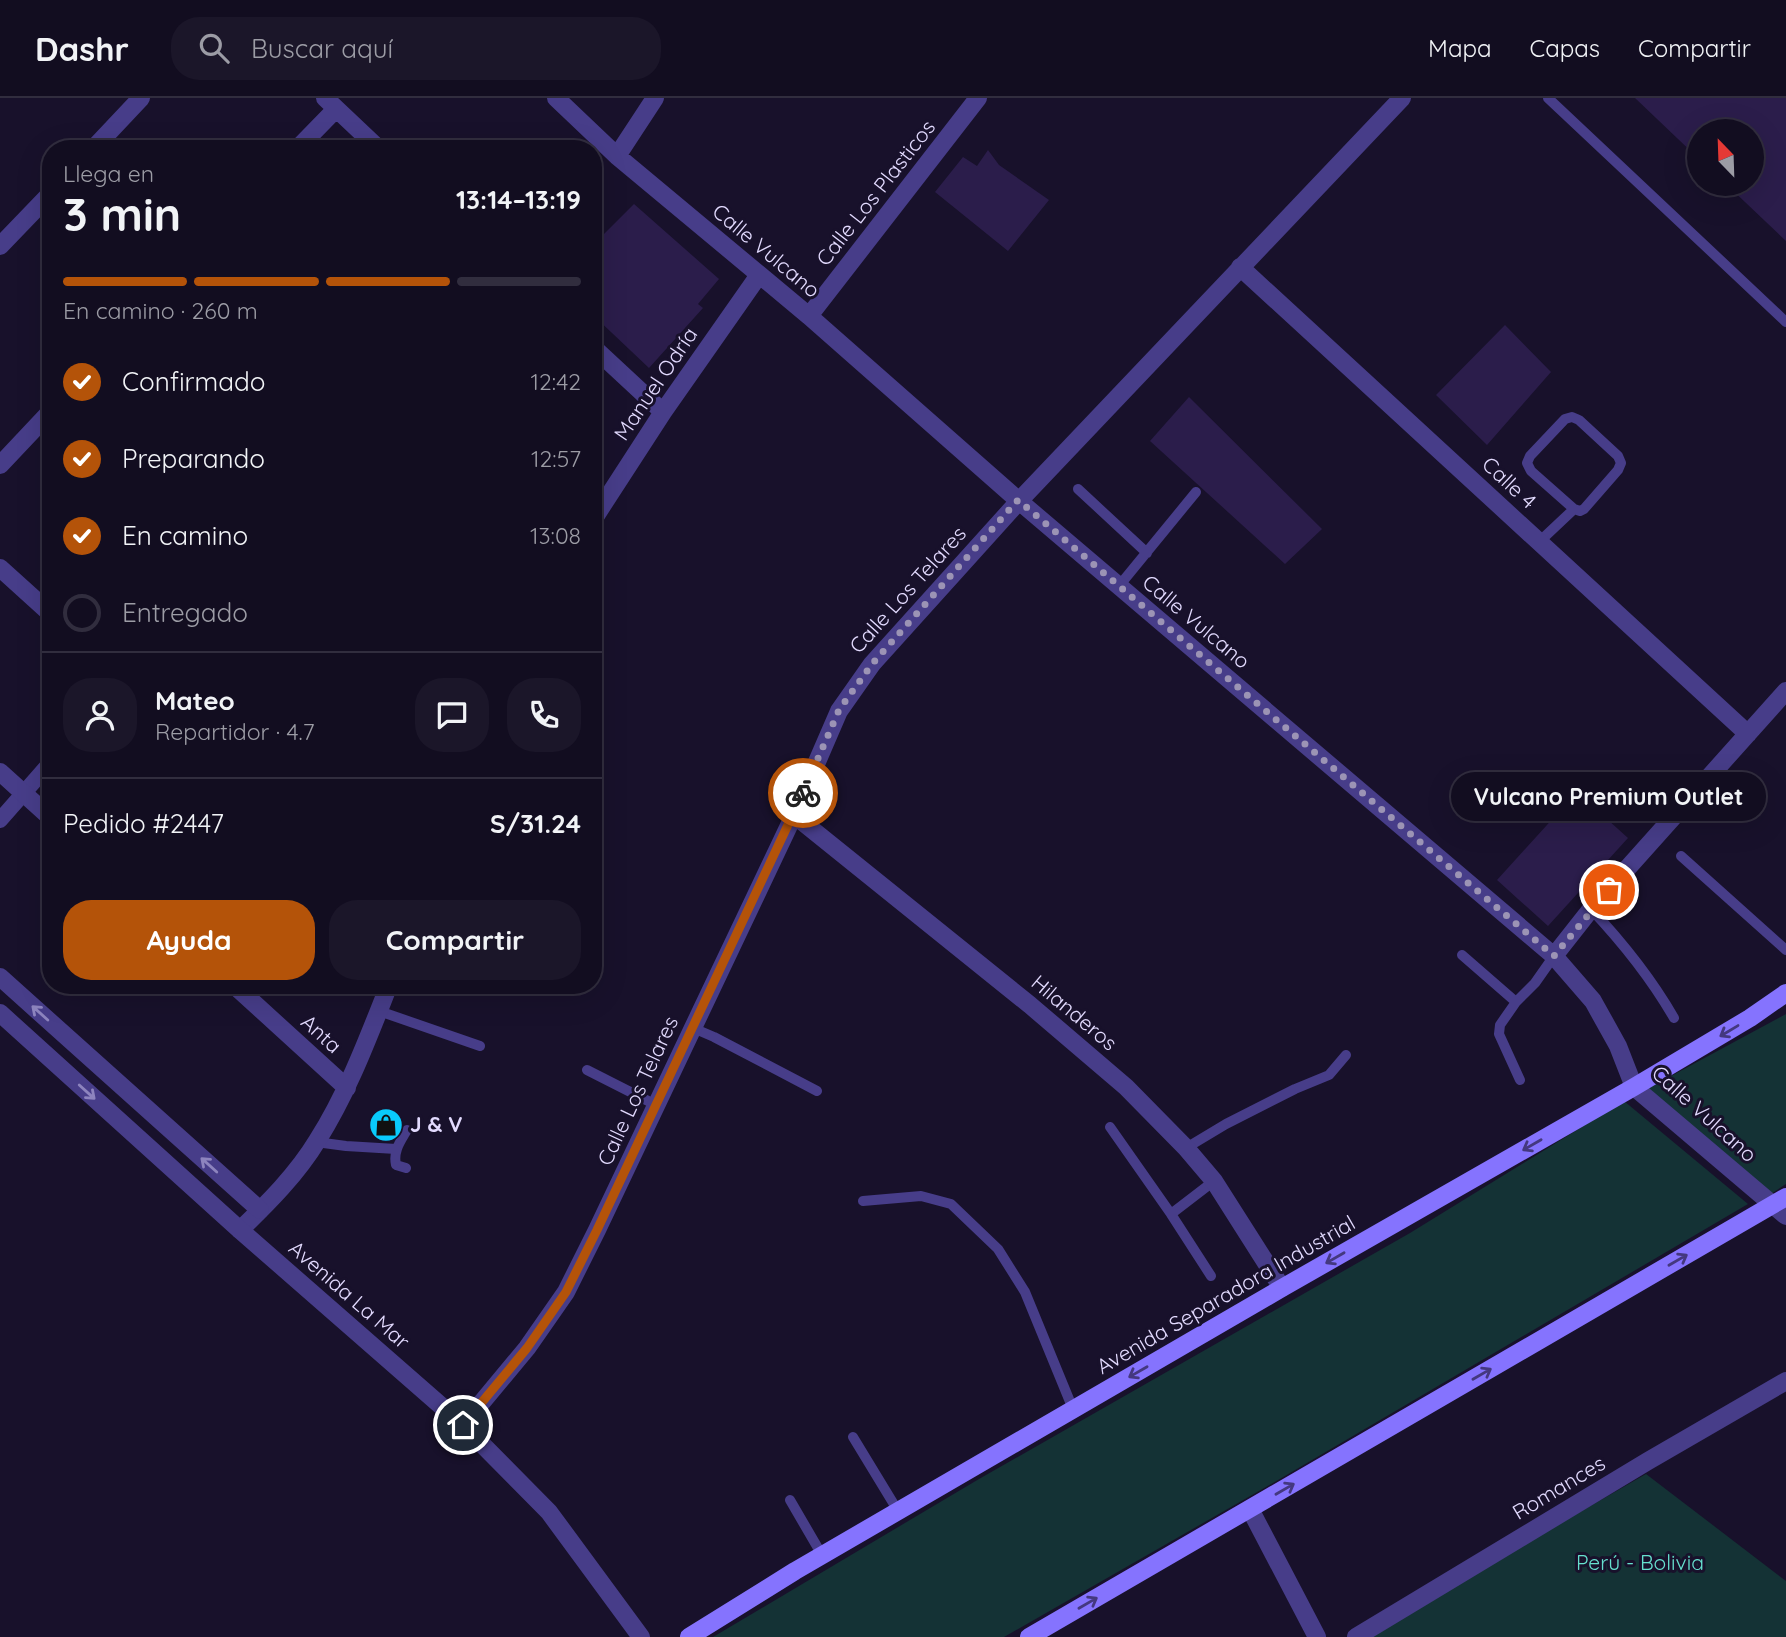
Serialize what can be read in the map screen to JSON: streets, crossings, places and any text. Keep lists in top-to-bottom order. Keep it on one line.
{"streets":{"main road":["Avenida Separadora Industrial"],"street":["Calle Los Plasticos","Calle Vulcano","Manuel Odría","Calle 4","Calle Los Telares","Hilanderos","Anta","Avenida La Mar","Romances"]},"crossings":[["Calle Los Plasticos","Calle Vulcano"],["Calle Vulcano","Manuel Odría"],["Calle Vulcano","Calle Los Telares"],["Calle Vulcano","Avenida Separadora Industrial"],["Calle 4","Calle Los Telares"],["Calle Los Telares","Hilanderos"],["Calle Los Telares","Avenida La Mar"],["Hilanderos","Avenida Separadora Industrial"]],"one_way":["Avenida Separadora Industrial"],"parks":["Perú - Bolivia"],"places":{"other":["Vulcano Premium Outlet"],"shop":["J & V"]},"north":"top left","page":{"header":"Dashr","search":"Buscar aquí","nav":["Mapa","Capas","Compartir"],"heading":["3 min","Llega en","13:14–13:19"],"panel":["Mateo","Repartidor · 4.7","Pedido #2447","S/31.24"],"bar":"En camino · 260 m","list":[["Confirmado","12:42"],["Preparando","12:57"],["En camino","13:08"],"Entregado"],"bubble":"Vulcano Premium Outlet","buttons":["Ayuda","Compartir"]}}
